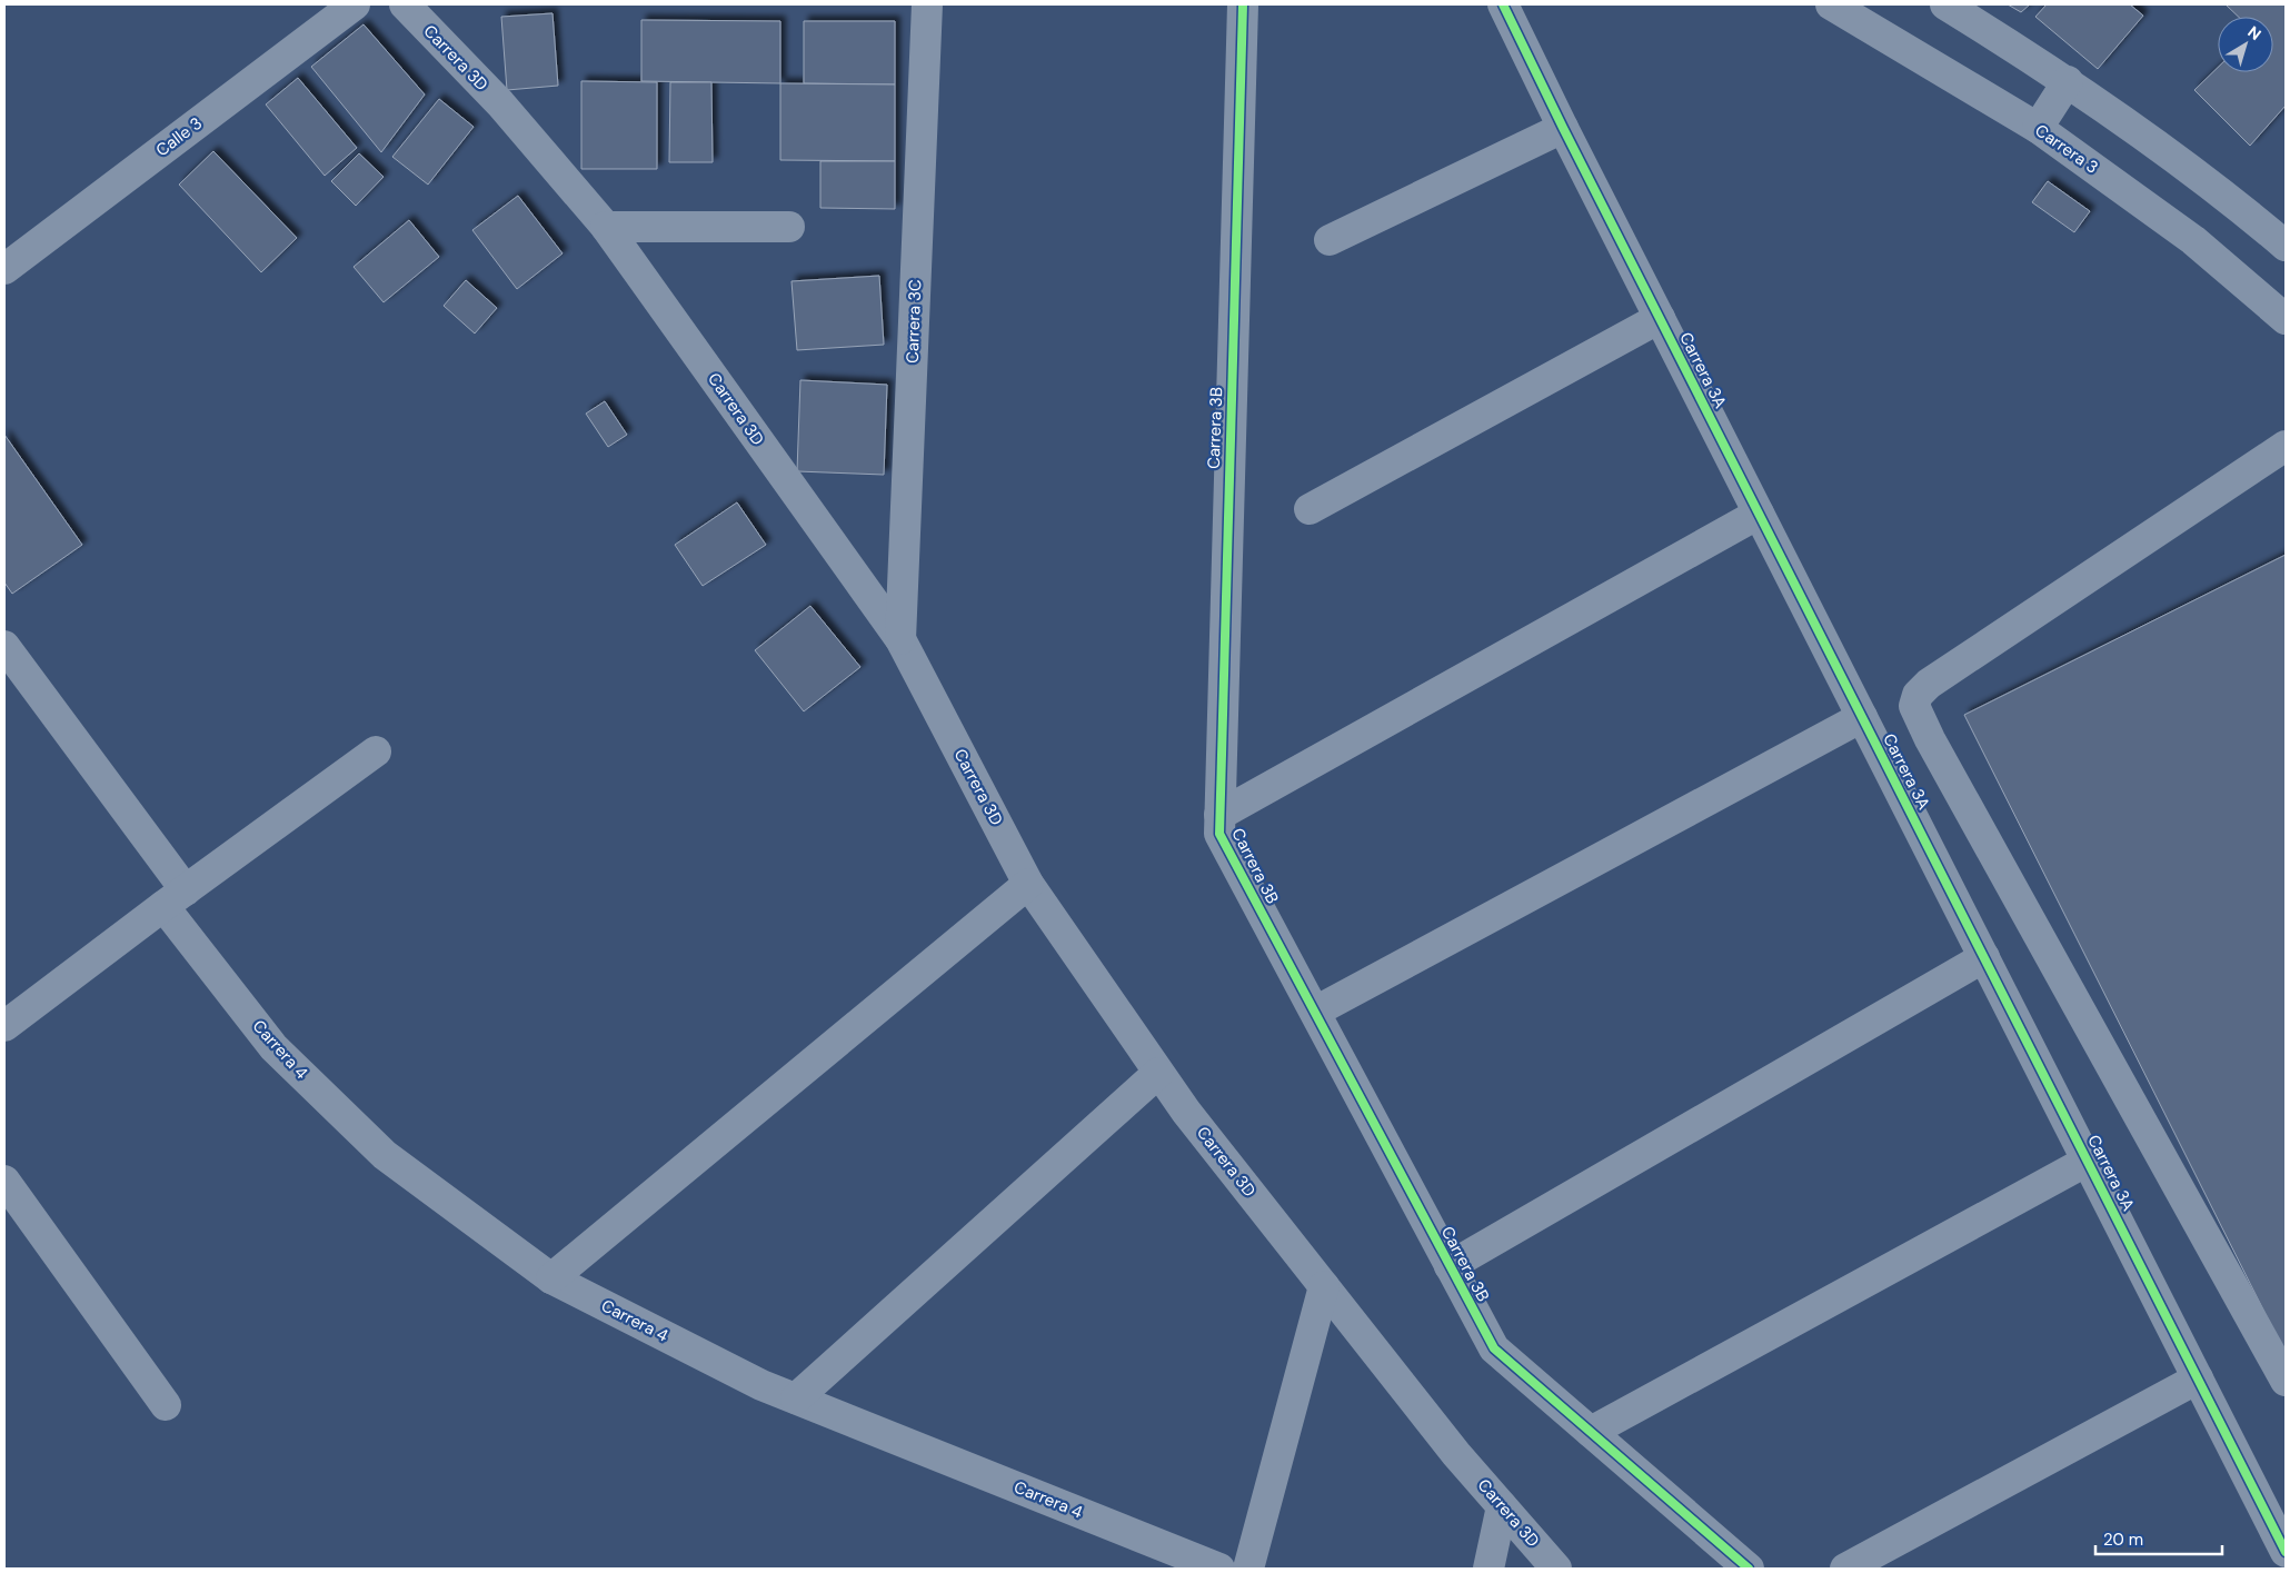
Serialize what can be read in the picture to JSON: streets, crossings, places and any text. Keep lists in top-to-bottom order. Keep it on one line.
{"streets":{"street":["Carrera 3D","Calle 3","Carrera 3","Carrera 3C","Carrera 3A","Carrera 3B","Carrera 4"]},"crossings":[["Carrera 3D","Carrera 3C"]],"scale_bar":"20 m","north":"top right"}
